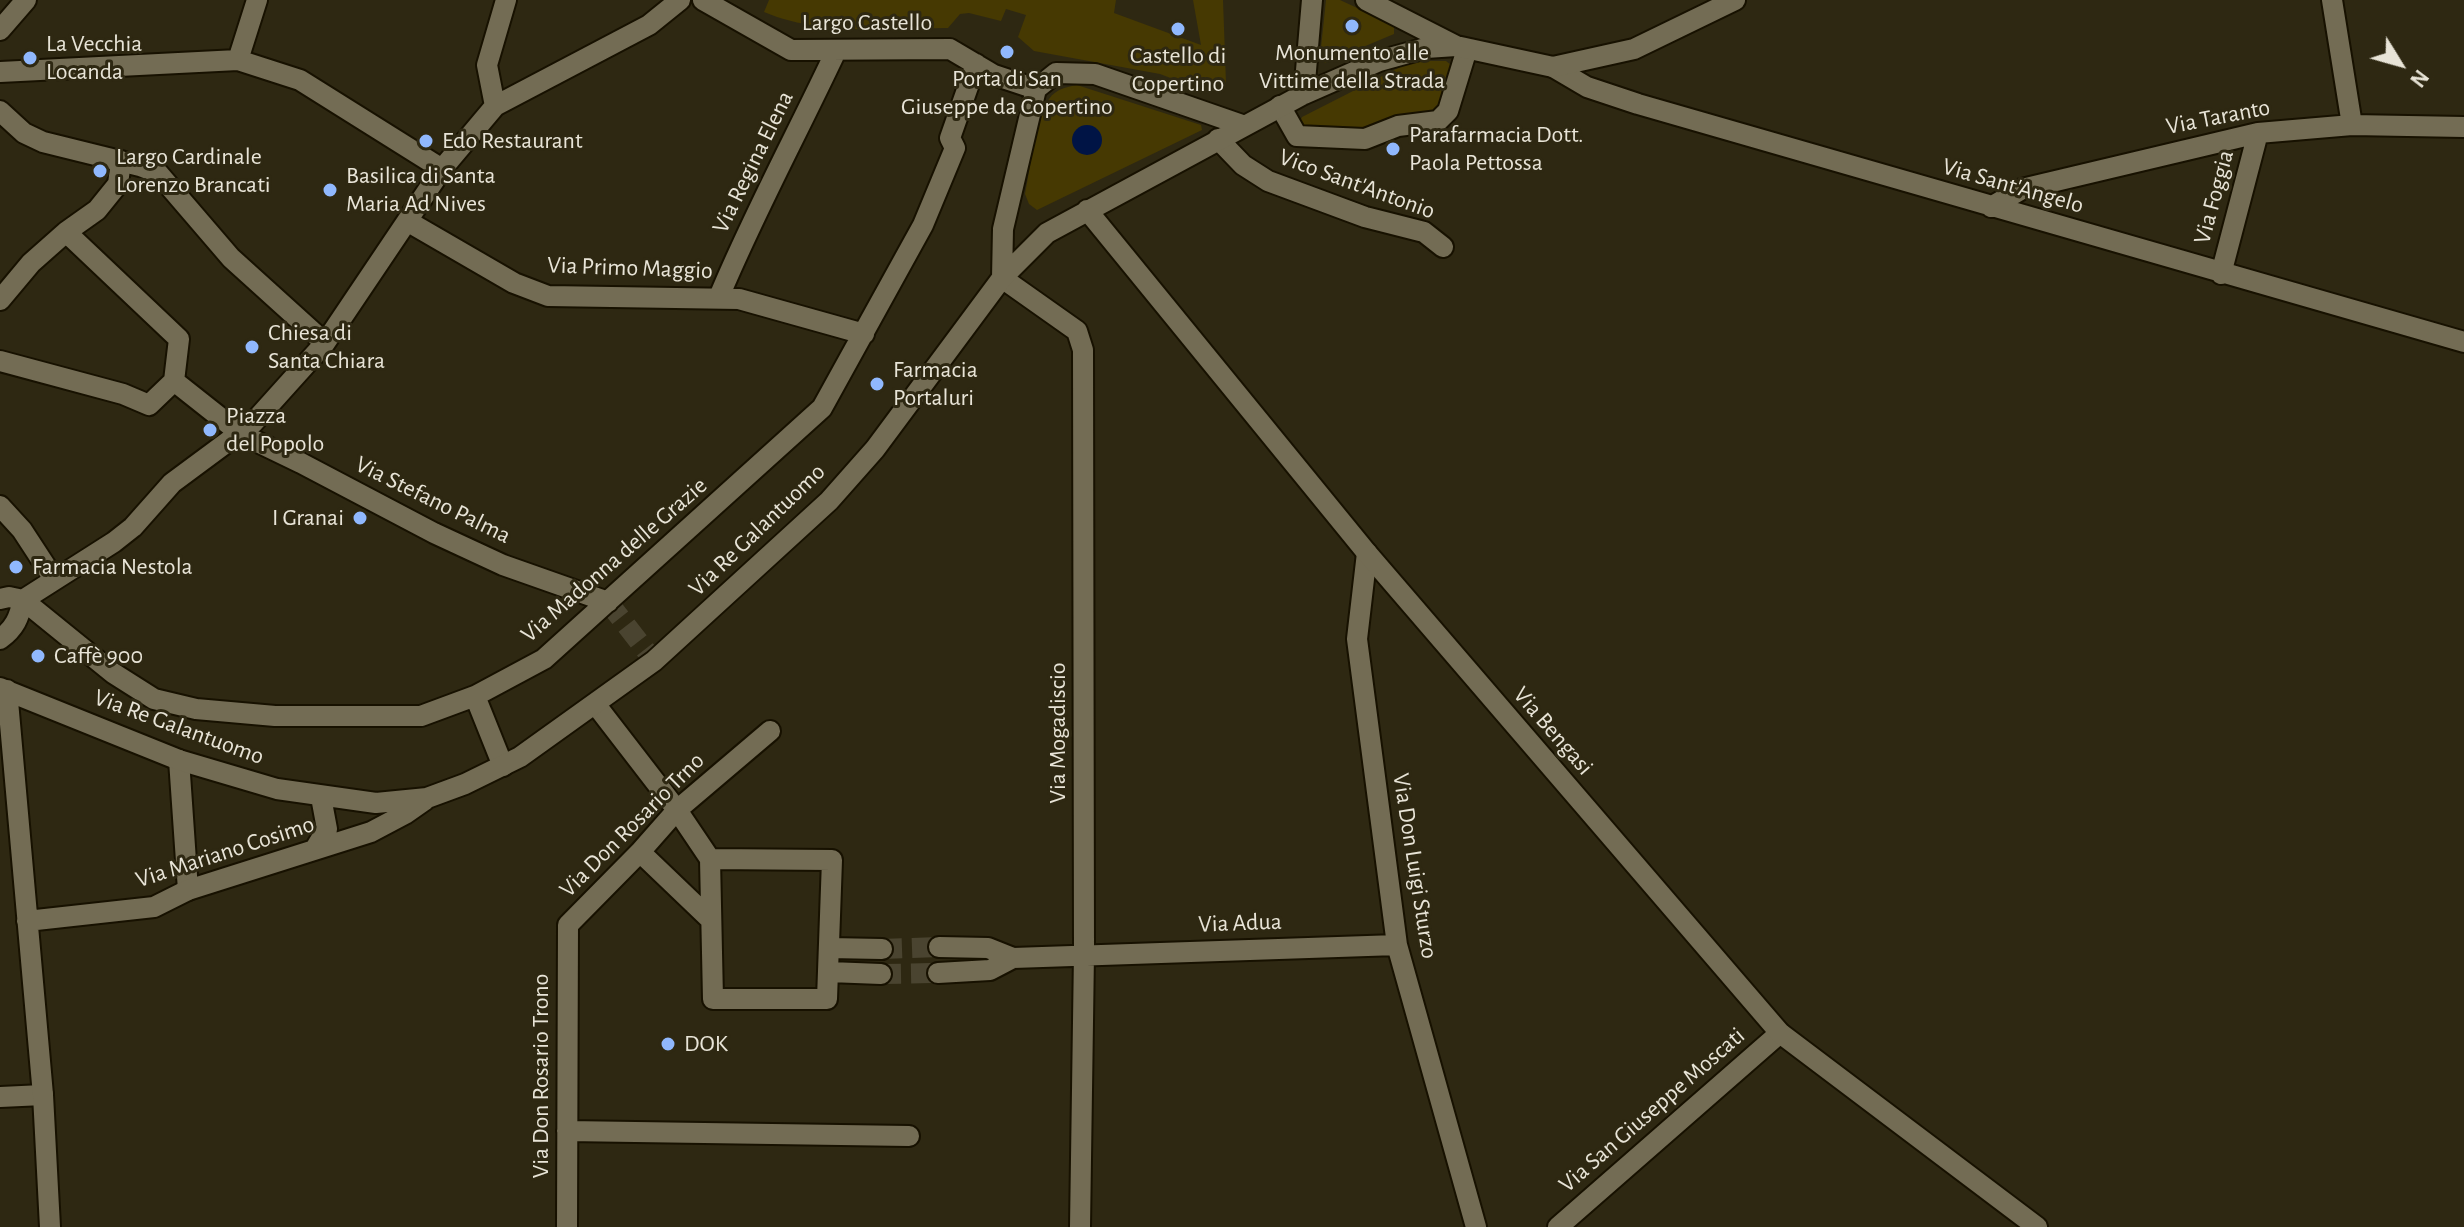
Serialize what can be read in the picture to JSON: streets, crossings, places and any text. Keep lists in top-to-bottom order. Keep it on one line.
{"streets":{"street":["Largo Castello","Via Taranto","Via Regina Elena","Vico Sant'Antonio","Via Sant'Angelo","Via Foggia","Via Primo Maggio","Via Stefano Palma","Via Re Galantuomo","Via Madonna delle Grazie","Via Bengasi","Via Mogadiscio","Via Don Rosario Trno","Via Mariano Cosimo","Via Don Luigi Sturzo","Via Adua","Via Don Rosario Trono","Via San Giuseppe Moscati"]},"crossings":[["Largo Castello","Via Regina Elena"],["Largo Castello","Via Madonna delle Grazie"],["Via Taranto","Via Sant'Angelo"],["Via Taranto","Via Foggia"],["Via Regina Elena","Via Primo Maggio"],["Vico Sant'Antonio","Via Re Galantuomo"],["Via Sant'Angelo","Via Foggia"],["Via Primo Maggio","Via Madonna delle Grazie"],["Via Stefano Palma","Via Madonna delle Grazie"],["Via Re Galantuomo","Via Bengasi"],["Via Re Galantuomo","Via Mogadiscio"],["Via Re Galantuomo","Via Mariano Cosimo"],["Via Bengasi","Via Don Luigi Sturzo"],["Via Bengasi","Via San Giuseppe Moscati"],["Via Mogadiscio","Via Adua"],["Via Don Rosario Trno","Via Don Rosario Trono"],["Via Don Luigi Sturzo","Via Adua"]],"places":["Monumento alle Vittime della Strada","Castello di Copertino","Porta di San Giuseppe da Copertino","La Vecchia Locanda","Edo Restaurant","Parafarmacia Dott. Paola Pettossa","Largo Cardinale Lorenzo Brancati","Basilica di Santa Maria Ad Nives","Chiesa di Santa Chiara","Farmacia Portaluri","Piazza del Popolo","I Granai","Farmacia Nestola","Caffè 900","DOK"],"north":"bottom right"}
